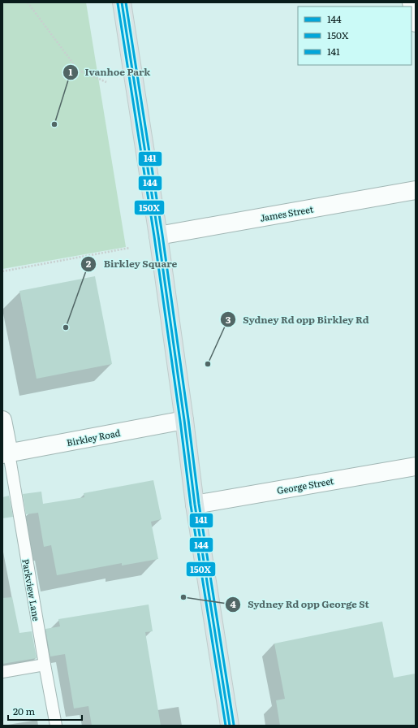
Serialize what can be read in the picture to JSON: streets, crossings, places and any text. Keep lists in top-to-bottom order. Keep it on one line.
{"streets":{"street":["James Street","Birkley Road","George Street"],"lane":["Parkview Lane"]},"crossings":[["Birkley Road","Parkview Lane"]],"places":["Ivanhoe Park","Birkley Square","Sydney Rd opp Birkley Rd","Sydney Rd opp George St"],"lines":["transit line 144","transit line 141","transit line 150X"],"legend":["144","150X","141"],"scale_bar":"20 m"}
